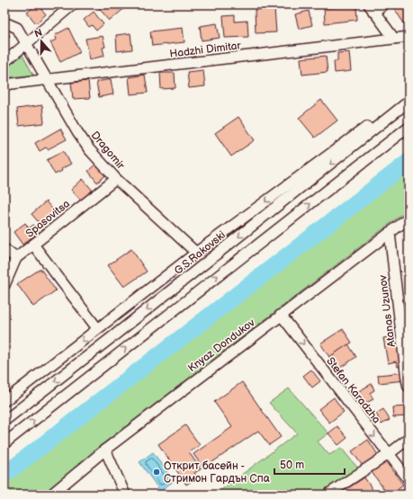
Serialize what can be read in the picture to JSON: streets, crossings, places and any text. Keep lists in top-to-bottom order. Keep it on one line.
{"streets":{"street":["Hadzhi Dimitar","Dragomir","Spasovitsa","G.S.Rakovski","Atanas Uzunov","Knyaz Dondukov","Stefan Karadzha"]},"crossings":[["Hadzhi Dimitar","Dragomir"],["Dragomir","Spasovitsa"],["Atanas Uzunov","Knyaz Dondukov"],["Knyaz Dondukov","Stefan Karadzha"]],"one_way":["Stefan Karadzha"],"places":["Открит басейн - Стримон Гардън Спа"],"scale_bar":"50 m","north":"top"}
